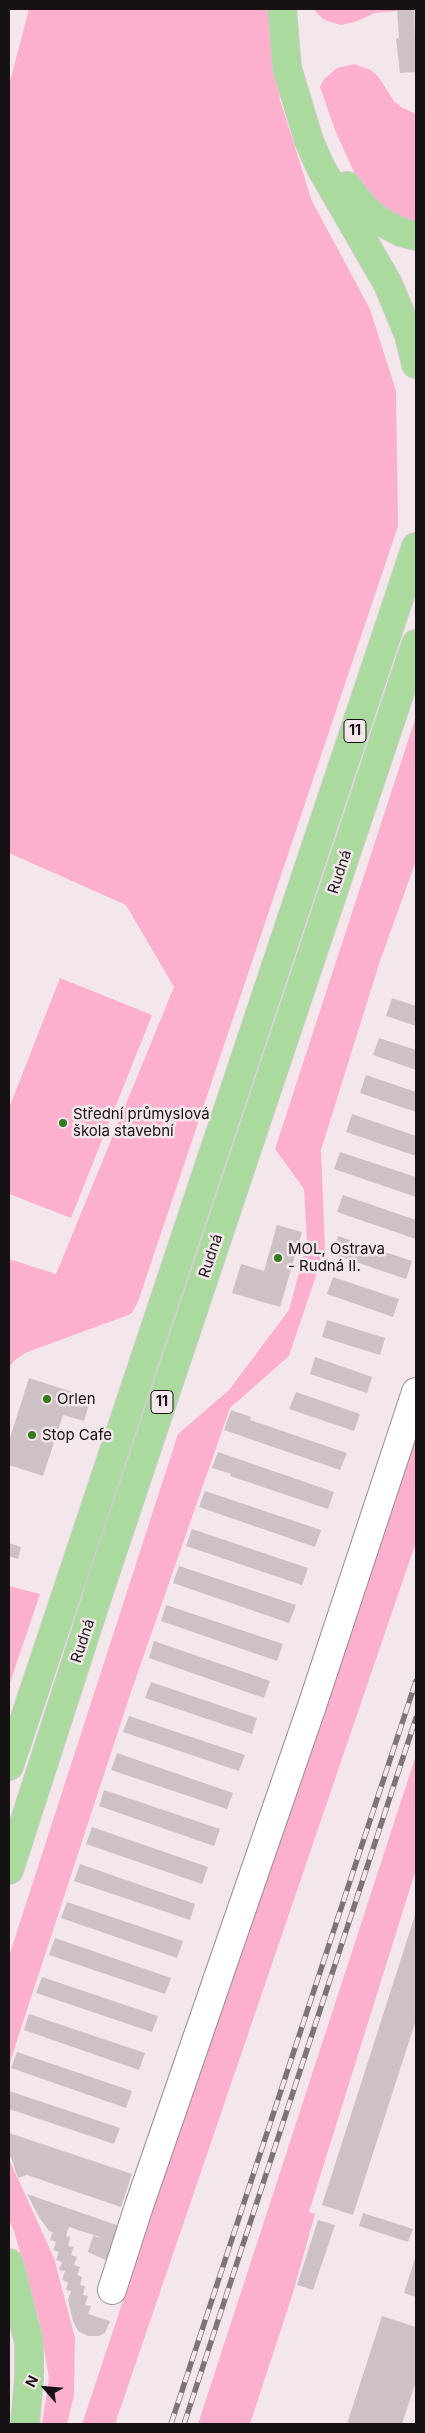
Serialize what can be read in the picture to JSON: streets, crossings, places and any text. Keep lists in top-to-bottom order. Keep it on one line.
{"streets":{"highway":["11","Rudná"]},"places":["Střední průmyslová škola stavební","MOL, Ostrava - Rudná II.","Orlen","Stop Cafe"],"north":"top left"}
